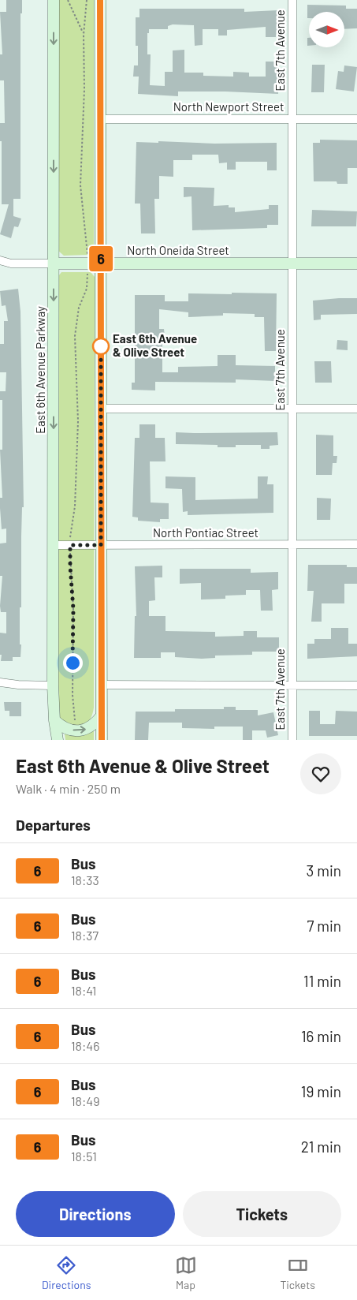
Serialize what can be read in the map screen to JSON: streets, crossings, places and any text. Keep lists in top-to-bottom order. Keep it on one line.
{"streets":{"main road":["North Oneida Street","East 6th Avenue Parkway"],"street":["East 7th Avenue","North Newport Street","North Pontiac Street"]},"crossings":[["East 7th Avenue","North Newport Street"],["East 7th Avenue","North Oneida Street"],["East 7th Avenue","North Pontiac Street"],["North Oneida Street","East 6th Avenue Parkway"],["East 6th Avenue Parkway","North Pontiac Street"]],"places":["East 6th Avenue & Olive Street"],"lines":["bus line 6"],"north":"right","page":{"on_map":"6","heading":[["East 6th Avenue & Olive Street","Walk · 4 min · 250 m"],"Departures"],"list":[{"mark":"6","name":"Bus","note":"18:33","value":"3 min"},{"mark":"6","name":"Bus","note":"18:37","value":"7 min"},{"mark":"6","name":"Bus","note":"18:41","value":"11 min"},{"mark":"6","name":"Bus","note":"18:46","value":"16 min"},{"mark":"6","name":"Bus","note":"18:49","value":"19 min"},{"mark":"6","name":"Bus","note":"18:51","value":"21 min"}],"buttons":["Directions","Tickets"],"tabs":["Directions","Map","Tickets"]}}
